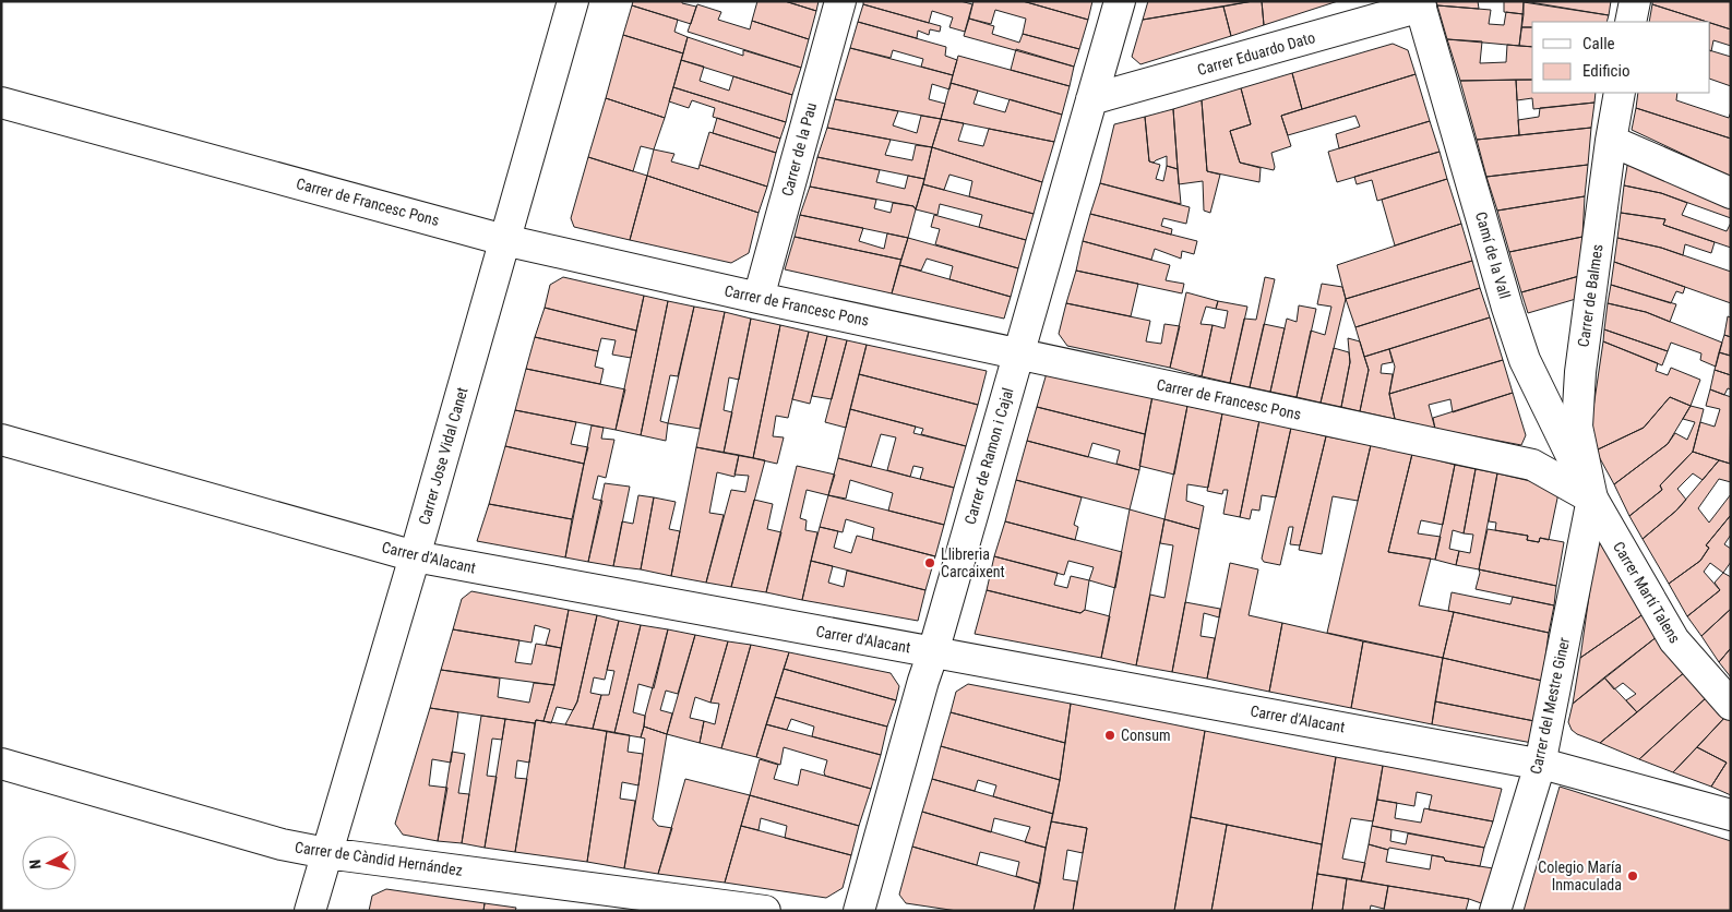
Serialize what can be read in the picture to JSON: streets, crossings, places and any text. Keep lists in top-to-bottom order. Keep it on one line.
{"streets":{"street":["Carrer Eduardo Dato","Carrer de la Pau","Carrer de Francesc Pons","Camí de la Vall","Carrer de Balmes","Carrer Jose Vidal Canet","Carrer de Ramon i Cajal","Carrer d'Alacant","Carrer Martí Talens","Carrer del Mestre Giner","Carrer de Càndid Hernández"]},"crossings":[["Carrer Eduardo Dato","Camí de la Vall"],["Carrer Eduardo Dato","Carrer de Ramon i Cajal"],["Carrer de la Pau","Carrer de Francesc Pons"],["Carrer de Francesc Pons","Camí de la Vall"],["Carrer de Francesc Pons","Carrer de Balmes"],["Carrer de Francesc Pons","Carrer Jose Vidal Canet"],["Carrer de Francesc Pons","Carrer de Ramon i Cajal"],["Carrer de Francesc Pons","Carrer Martí Talens"],["Carrer de Francesc Pons","Carrer del Mestre Giner"],["Camí de la Vall","Carrer de Balmes"],["Camí de la Vall","Carrer Martí Talens"],["Camí de la Vall","Carrer del Mestre Giner"],["Carrer de Balmes","Carrer Martí Talens"],["Carrer de Balmes","Carrer del Mestre Giner"],["Carrer Jose Vidal Canet","Carrer d'Alacant"],["Carrer Jose Vidal Canet","Carrer de Càndid Hernández"],["Carrer de Ramon i Cajal","Carrer d'Alacant"],["Carrer d'Alacant","Carrer del Mestre Giner"],["Carrer Martí Talens","Carrer del Mestre Giner"]],"places":["Llibreria Carcaixent","Consum","Colegio María Inmaculada"],"legend":["Calle","Edificio"],"north":"left"}
